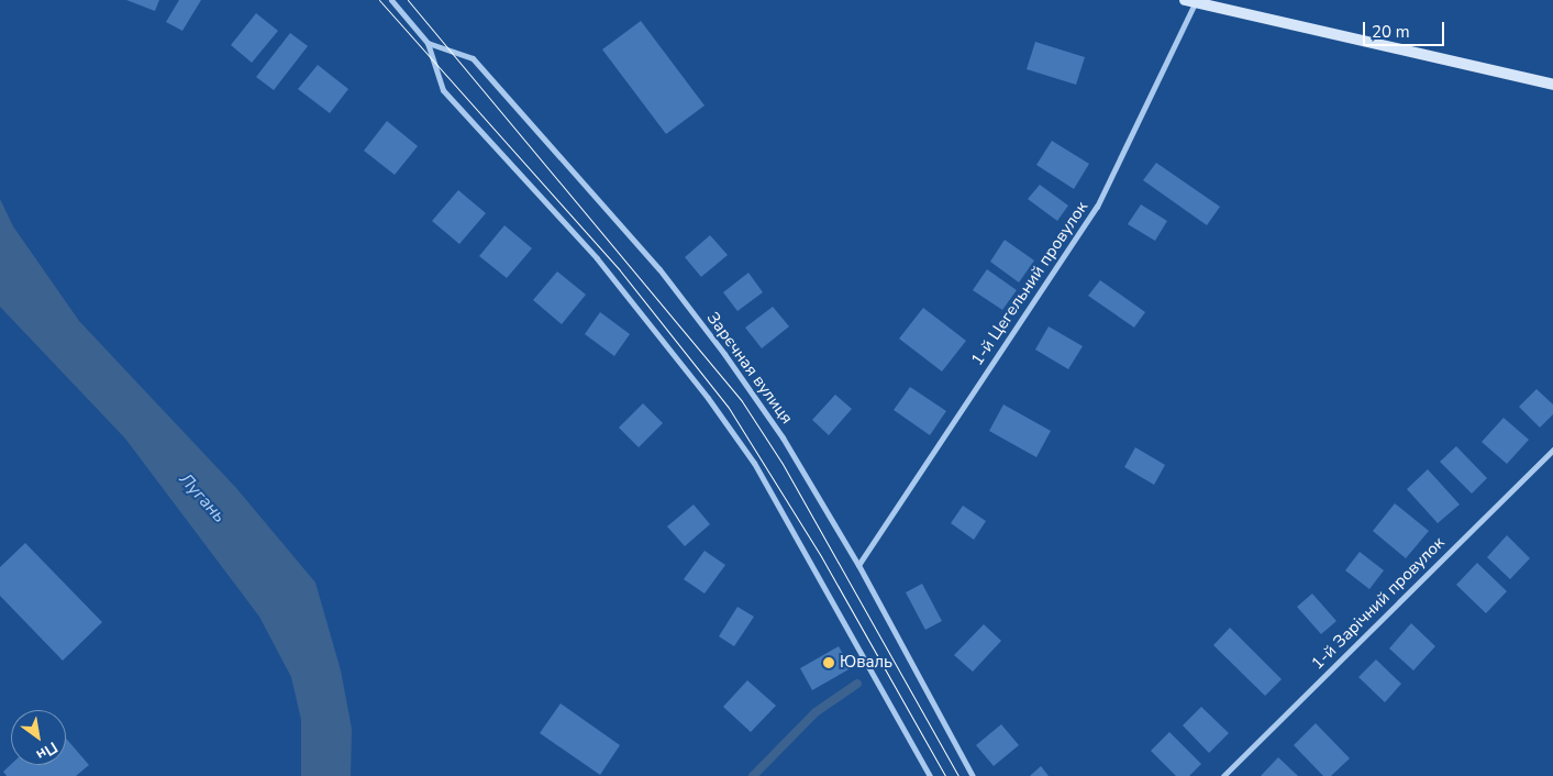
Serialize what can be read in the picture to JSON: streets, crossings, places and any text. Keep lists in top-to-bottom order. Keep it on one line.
{"streets":{"street":["1-й Цегельний провулок","Зарєчная вулиця","1-й Зарічний провулок"]},"crossings":[["1-й Цегельний провулок","Зарєчная вулиця"]],"water":["Лугань"],"places":["Юваль"],"scale_bar":"20 m","north":"bottom right"}
